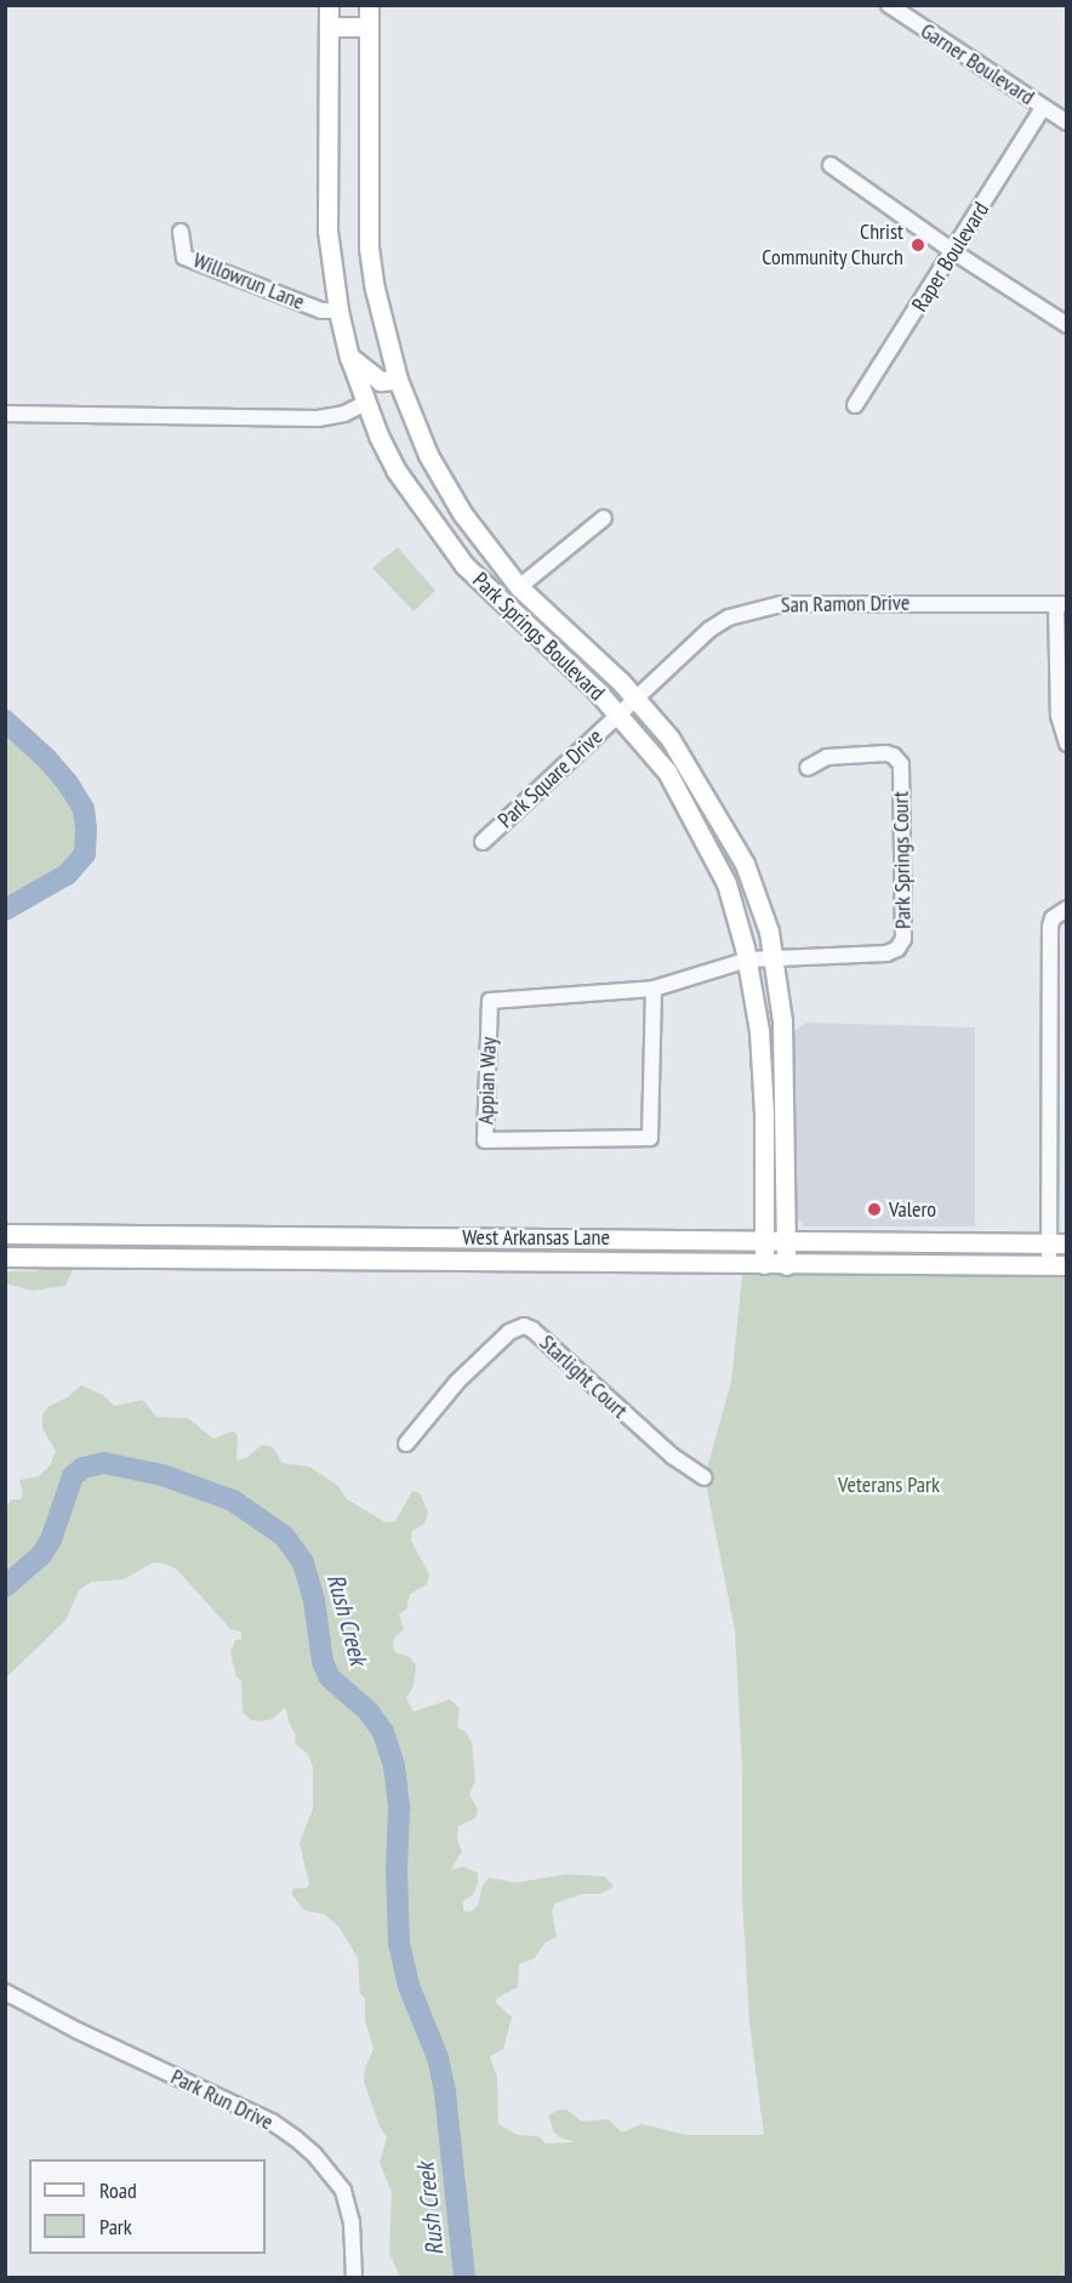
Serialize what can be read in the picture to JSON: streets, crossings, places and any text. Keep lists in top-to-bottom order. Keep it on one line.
{"streets":{"main road":["Park Springs Boulevard","West Arkansas Lane"],"street":["Garner Boulevard","Raper Boulevard","Willowrun Lane","San Ramon Drive","Park Square Drive","Park Springs Court","Appian Way","Starlight Court","Park Run Drive"]},"crossings":[["Garner Boulevard","Raper Boulevard"],["Willowrun Lane","Park Springs Boulevard"],["San Ramon Drive","Park Springs Boulevard"],["San Ramon Drive","Park Square Drive"],["Park Springs Boulevard","Park Square Drive"],["Park Springs Boulevard","Park Springs Court"],["Park Springs Boulevard","Appian Way"],["Park Springs Boulevard","West Arkansas Lane"],["Park Springs Court","Appian Way"]],"water":["Rush Creek"],"parks":["Veterans Park"],"places":["Christ Community Church","Valero"],"legend":["Road","Park"]}
